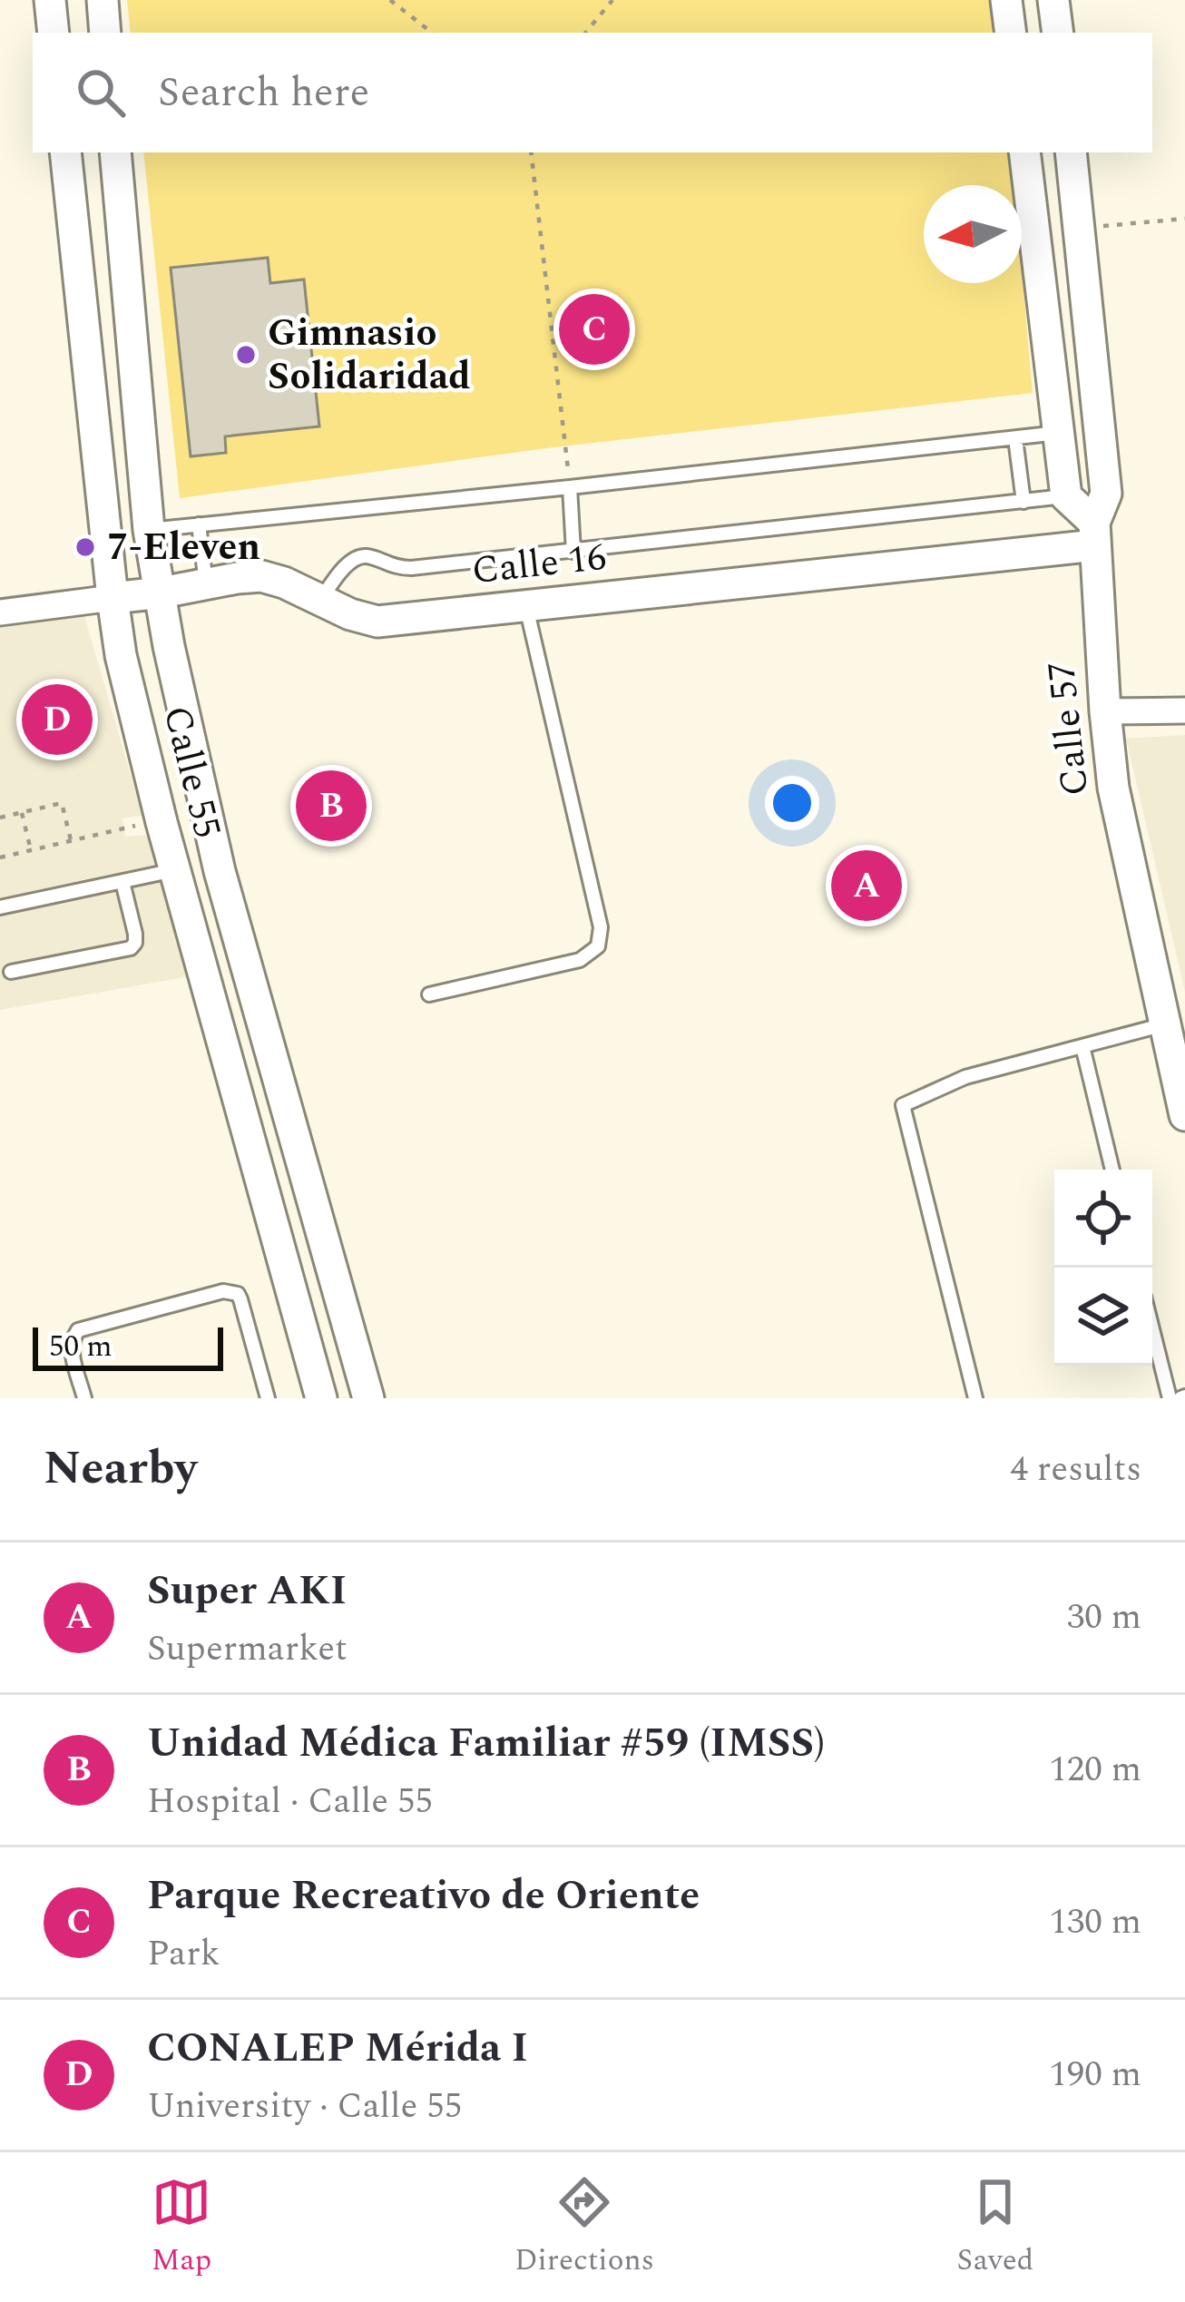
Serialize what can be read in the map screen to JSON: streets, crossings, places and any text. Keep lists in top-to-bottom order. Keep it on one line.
{"streets":{"street":["Calle 16","Calle 57","Calle 55"]},"crossings":[["Calle 16","Calle 57"],["Calle 16","Calle 55"]],"places":["Gimnasio Solidaridad","7-Eleven"],"scale_bar":"50 m","north":"left","page":{"search":"Search here","pins":["C","D","B","A"],"scale":"50 m","heading":["Nearby","4 results"],"list":[{"mark":"A","name":"Super AKI","note":"Supermarket","value":"30 m"},{"mark":"B","name":"Unidad Médica Familiar #59 (IMSS)","note":"Hospital · Calle 55","value":"120 m"},{"mark":"C","name":"Parque Recreativo de Oriente","note":"Park","value":"130 m"},{"mark":"D","name":"CONALEP Mérida I","note":"University · Calle 55","value":"190 m"}],"nav":["Map","Directions","Saved"]}}
